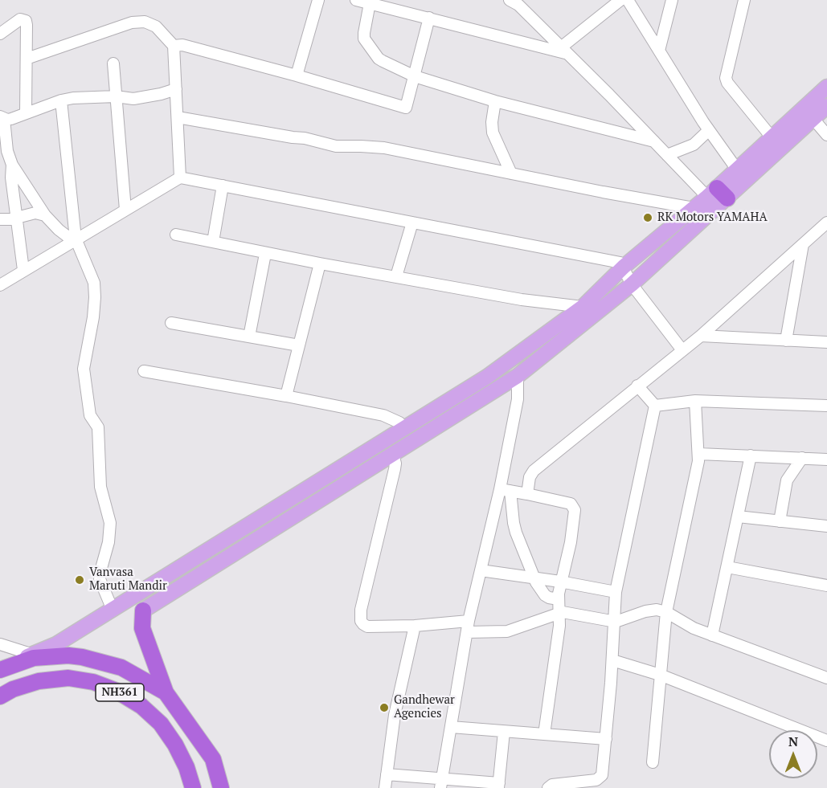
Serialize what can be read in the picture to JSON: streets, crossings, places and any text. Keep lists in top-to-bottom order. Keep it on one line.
{"streets":{"highway":["NH361"]},"places":["RK Motors YAMAHA","Vanvasa Maruti Mandir","Gandhewar Agencies"],"north":"top"}
